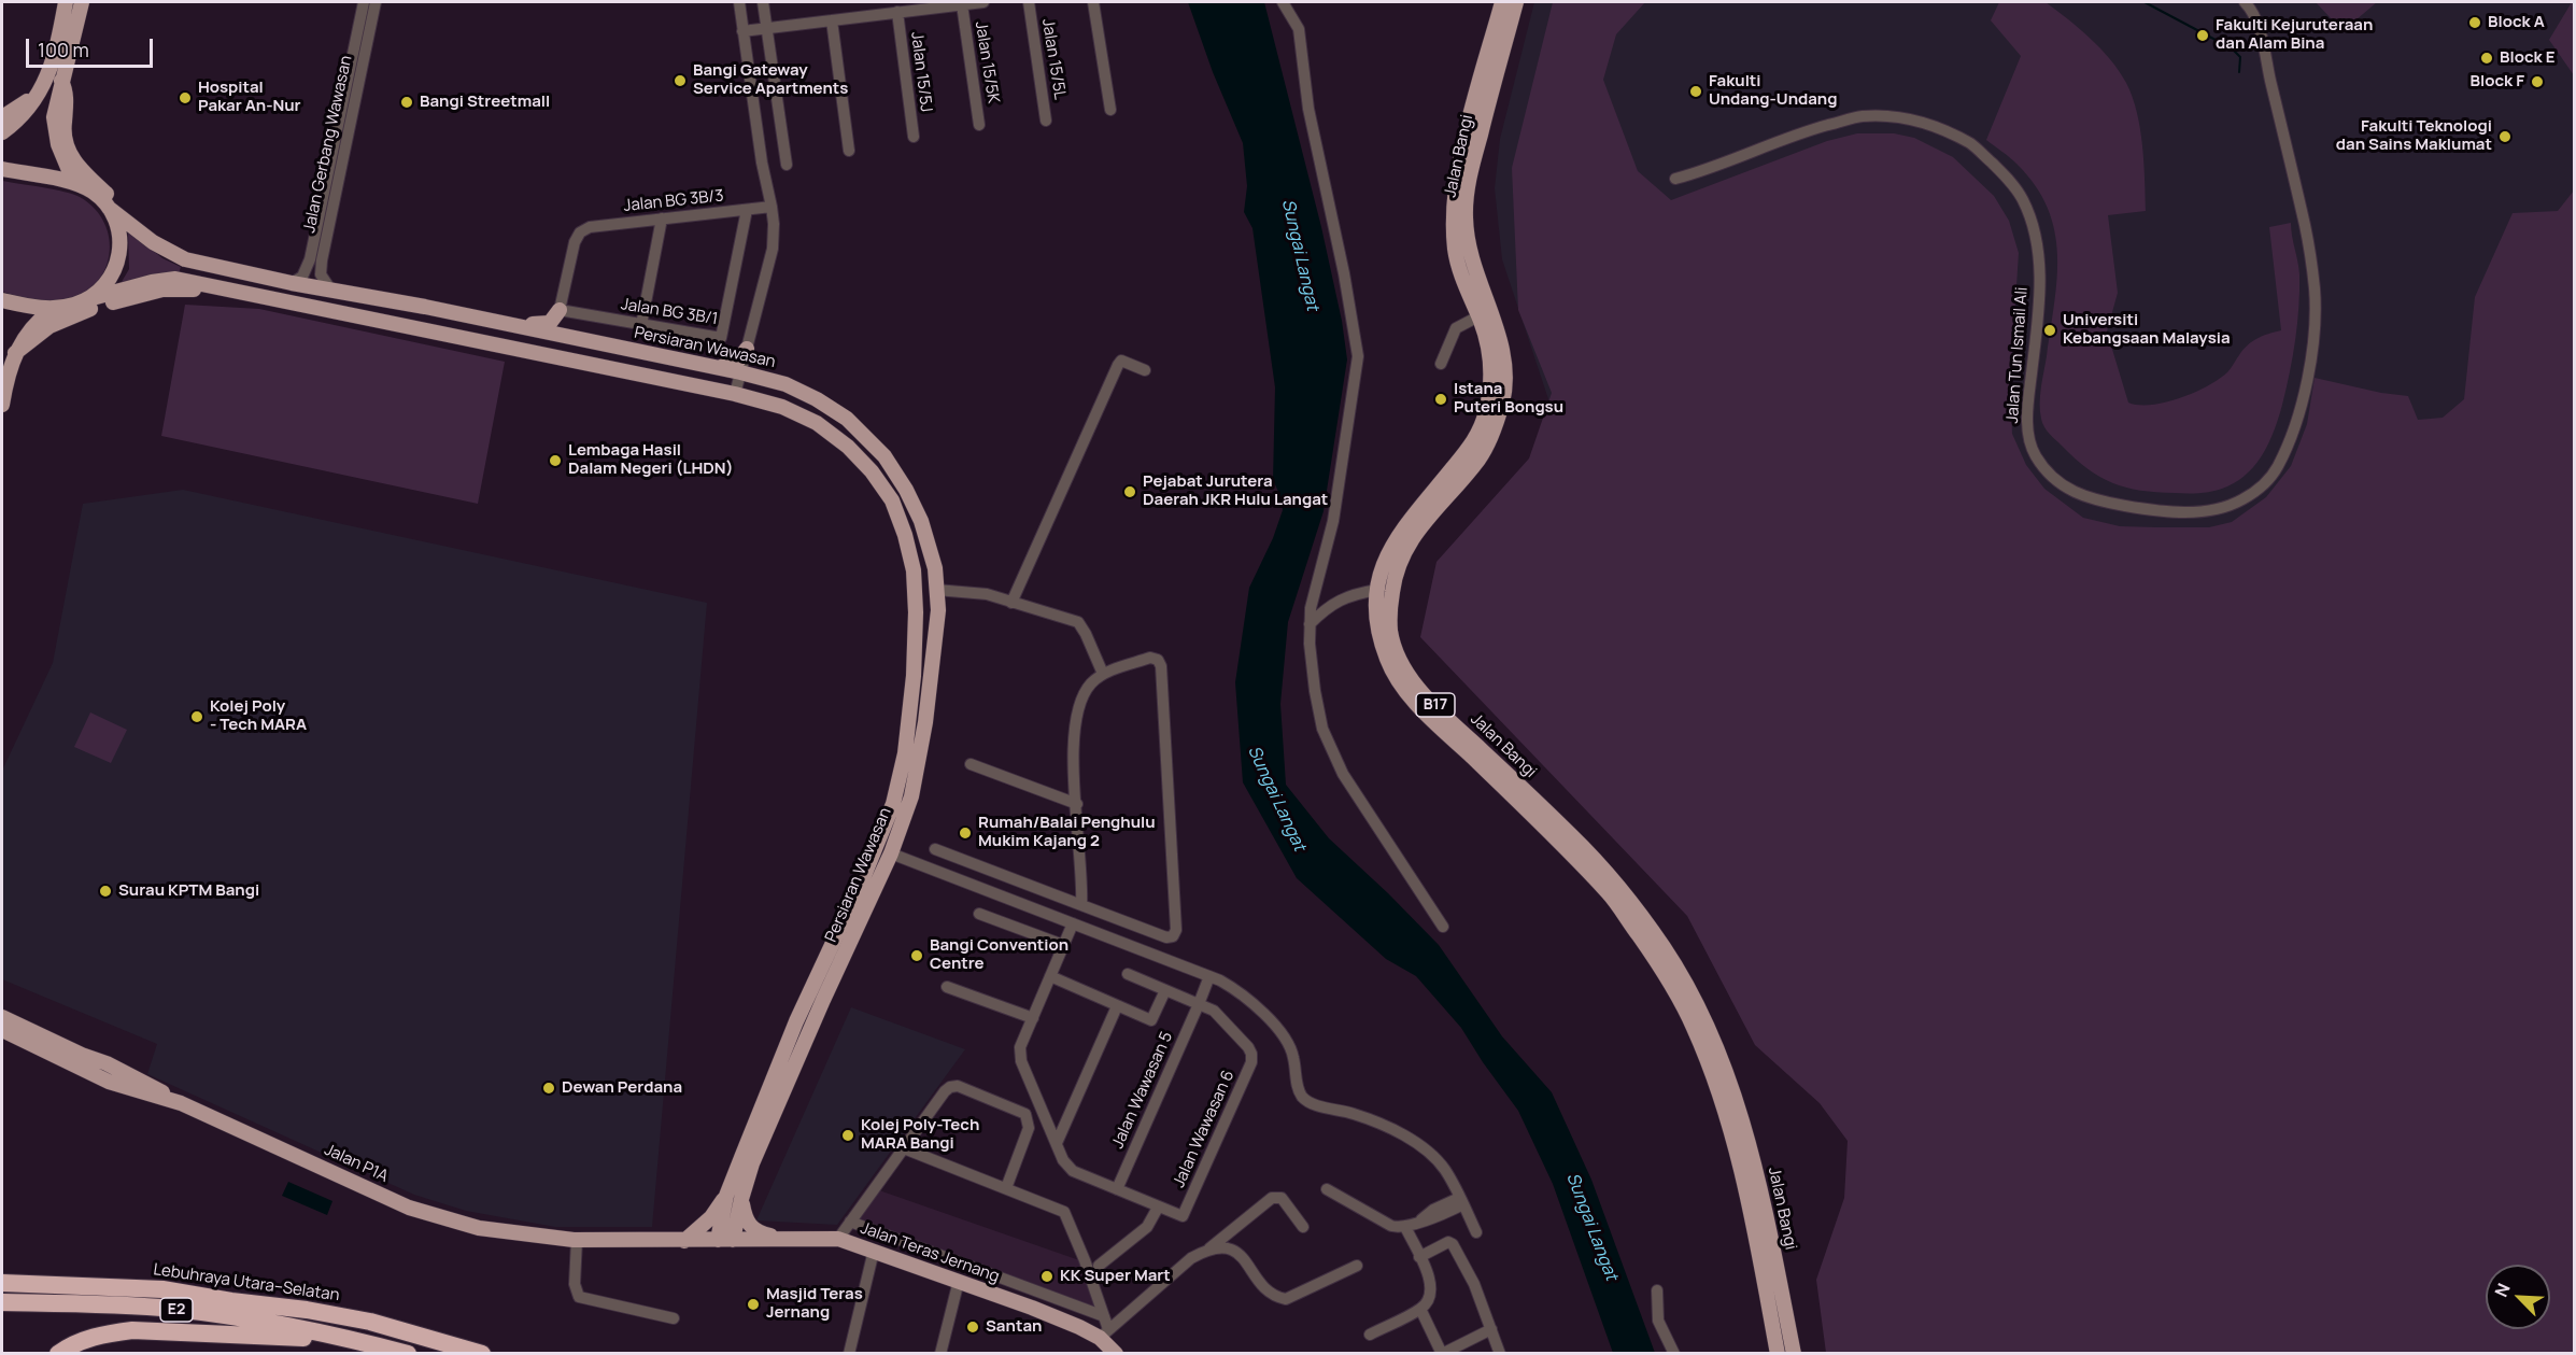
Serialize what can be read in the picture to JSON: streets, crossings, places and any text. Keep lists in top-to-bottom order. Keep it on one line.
{"streets":{"highway":["Lebuhraya Utara–Selatan","E2"],"main road":["Jalan Bangi","Persiaran Wawasan","B17","Jalan P1A","Jalan Teras Jernang"],"street":["Jalan 15/5L","Jalan 15/5K","Jalan 15/5J","Jalan Gerbang Wawasan","Jalan BG 3B/3","Jalan BG 3B/1","Jalan Tun Ismail Ali","Jalan Wawasan 5","Jalan Wawasan 6"]},"crossings":[["Jalan Gerbang Wawasan","Persiaran Wawasan"],["Jalan BG 3B/3","Jalan BG 3B/1"],["Persiaran Wawasan","Jalan P1A"],["Persiaran Wawasan","Jalan Teras Jernang"],["Jalan Wawasan 5","Jalan Wawasan 6"],["Jalan P1A","Jalan Teras Jernang"]],"water":["Sungai Langat"],"places":["Block A","Fakulti Kejuruteraan dan Alam Bina","Block E","Bangi Gateway Service Apartments","Block F","Fakulti Undang-Undang","Hospital Pakar An-Nur","Bangi Streetmall","Fakulti Teknologi dan Sains Maklumat","Universiti Kebangsaan Malaysia","Istana Puteri Bongsu","Lembaga Hasil Dalam Negeri (LHDN)","Pejabat Jurutera Daerah JKR Hulu Langat","Kolej Poly - Tech MARA","Rumah/Balai Penghulu Mukim Kajang 2","Surau KPTM Bangi","Bangi Convention Centre","Dewan Perdana","Kolej Poly-Tech MARA Bangi","KK Super Mart","Masjid Teras Jernang","Santan"],"scale_bar":"100 m","north":"top left"}
